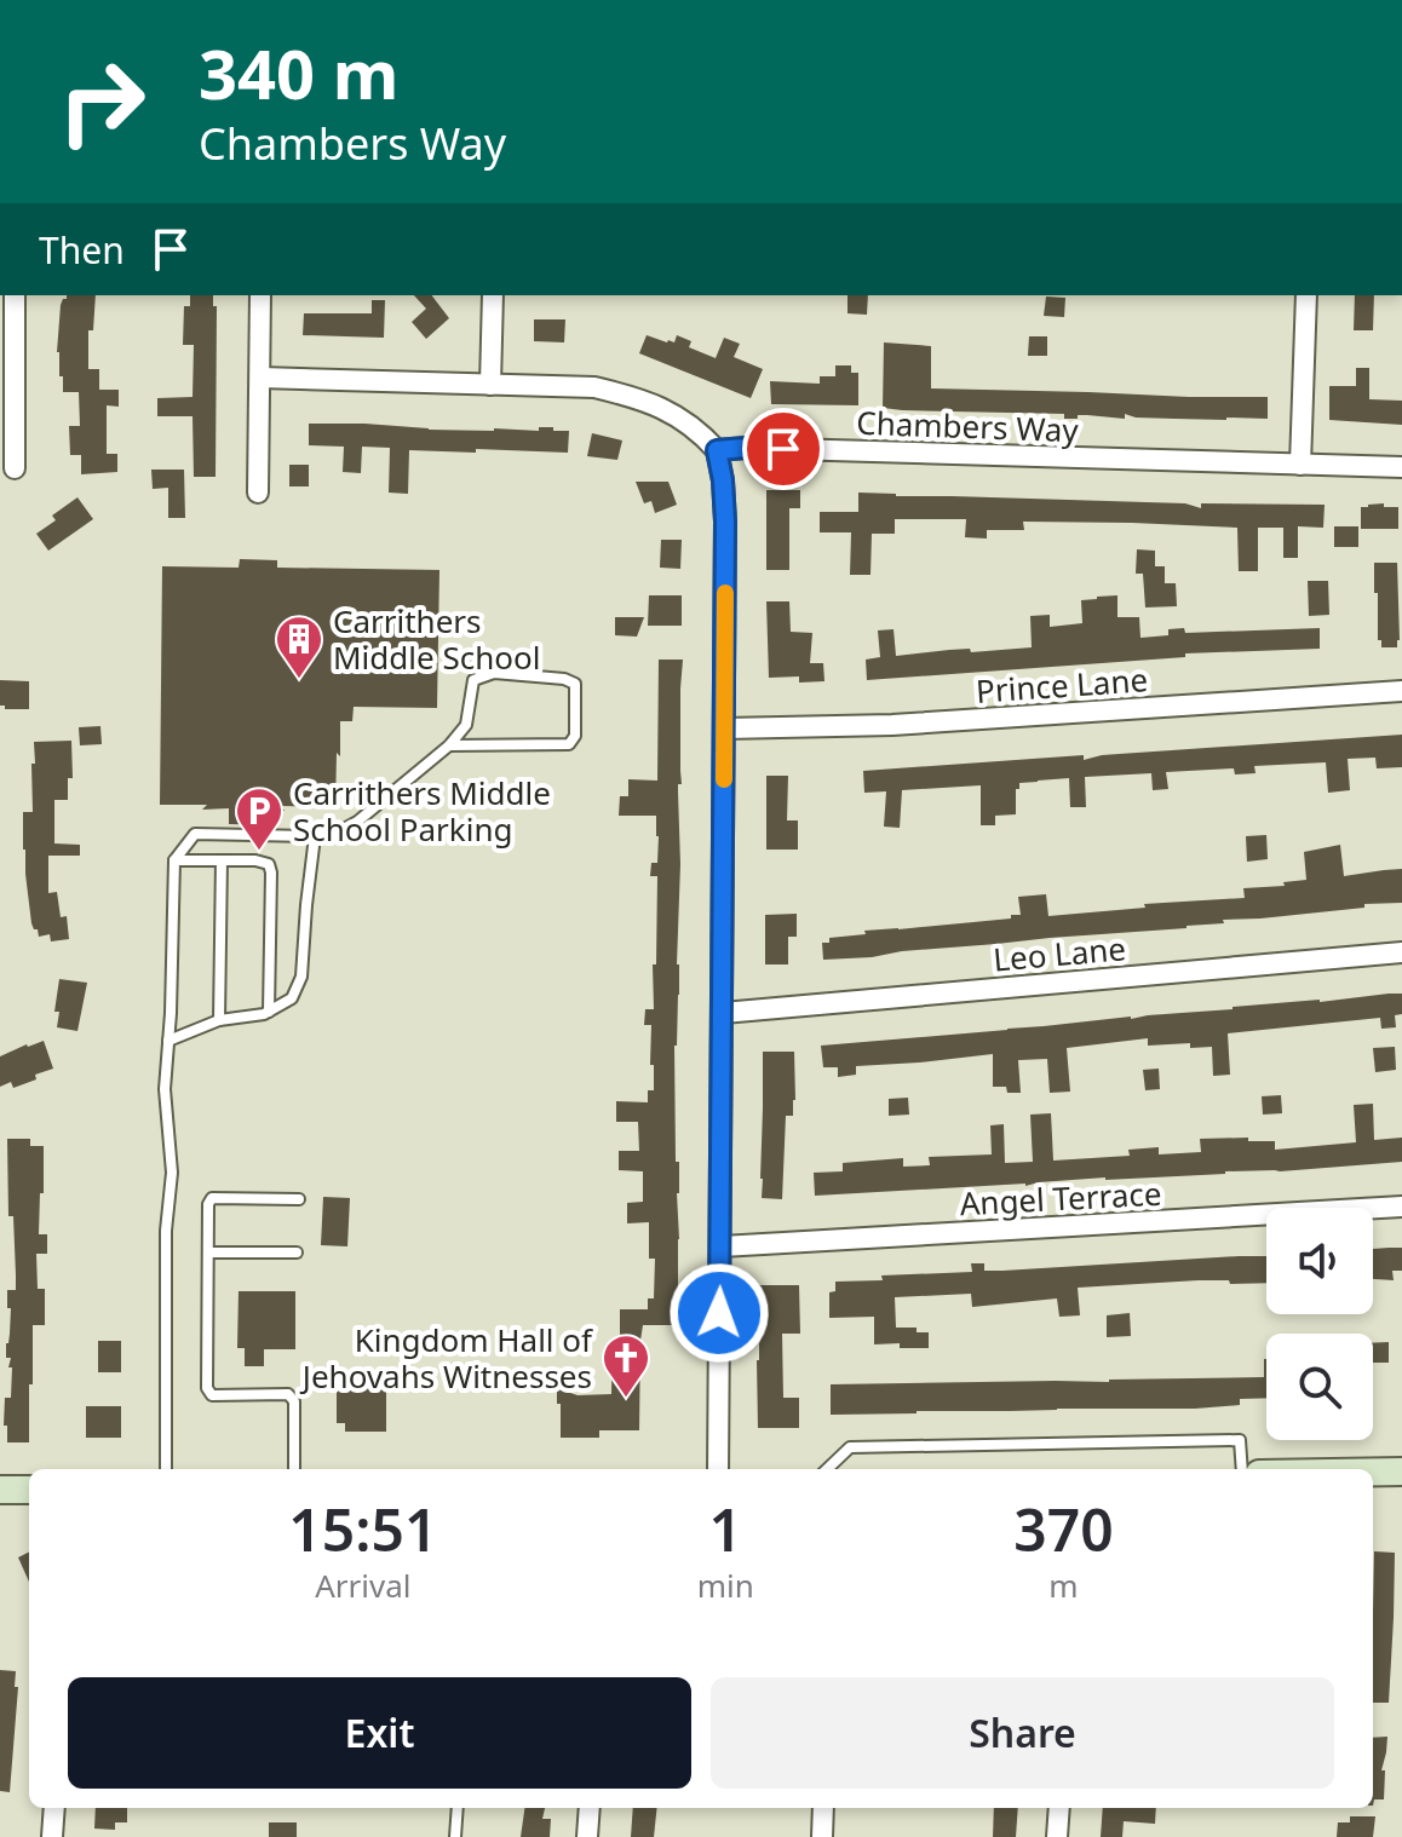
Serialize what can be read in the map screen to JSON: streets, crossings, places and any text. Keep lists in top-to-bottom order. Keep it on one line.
{"streets":{"street":["Chambers Way","Prince Lane","Leo Lane","Angel Terrace"]},"places":{"building":["Carrithers Middle School"],"parking":["Carrithers Middle School Parking"],"church":["Kingdom Hall of Jehovahs Witnesses"]},"page":{"turn":["340 m","Chambers Way"],"then":"Then","eta":["15:51","Arrival","1","min","370","m"],"buttons":["Exit","Share"]}}
